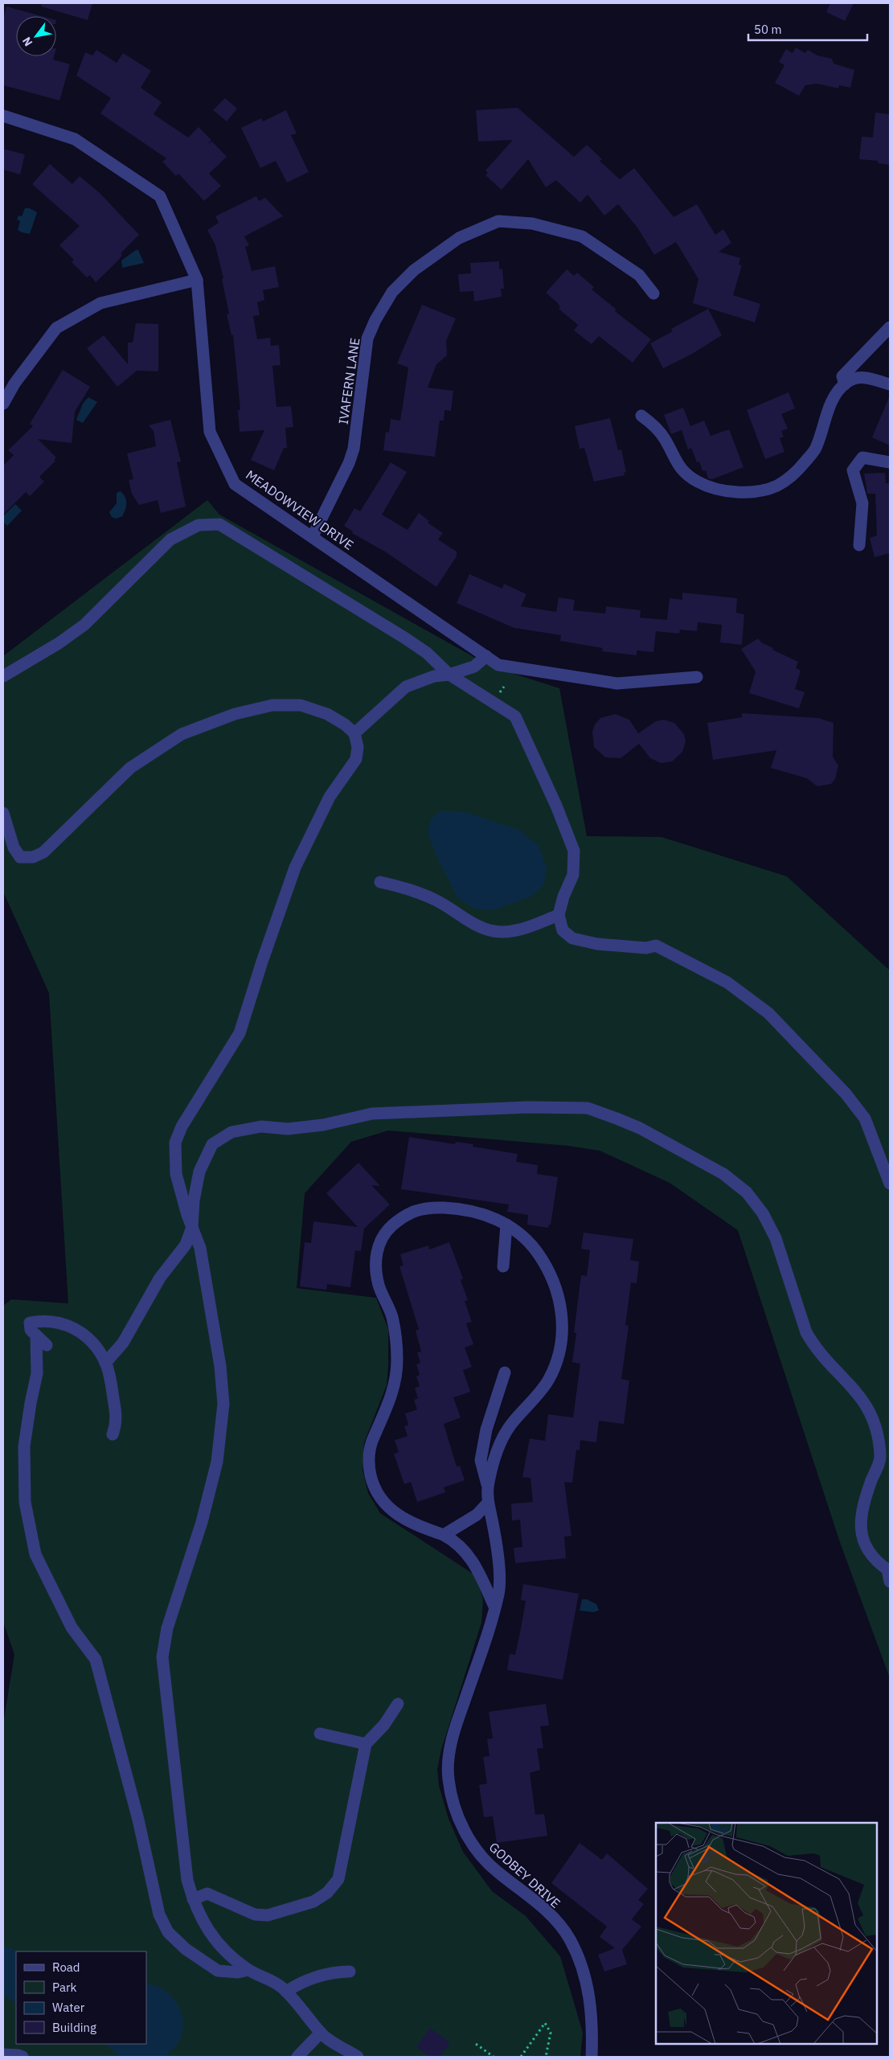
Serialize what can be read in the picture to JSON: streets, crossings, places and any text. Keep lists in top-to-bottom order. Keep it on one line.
{"streets":{"street":["IVAFERN LANE","MEADOWVIEW DRIVE","GODBEY DRIVE"]},"crossings":[["IVAFERN LANE","MEADOWVIEW DRIVE"]],"legend":["Road","Park","Water","Building"],"scale_bar":"50 m","north":"bottom left"}
